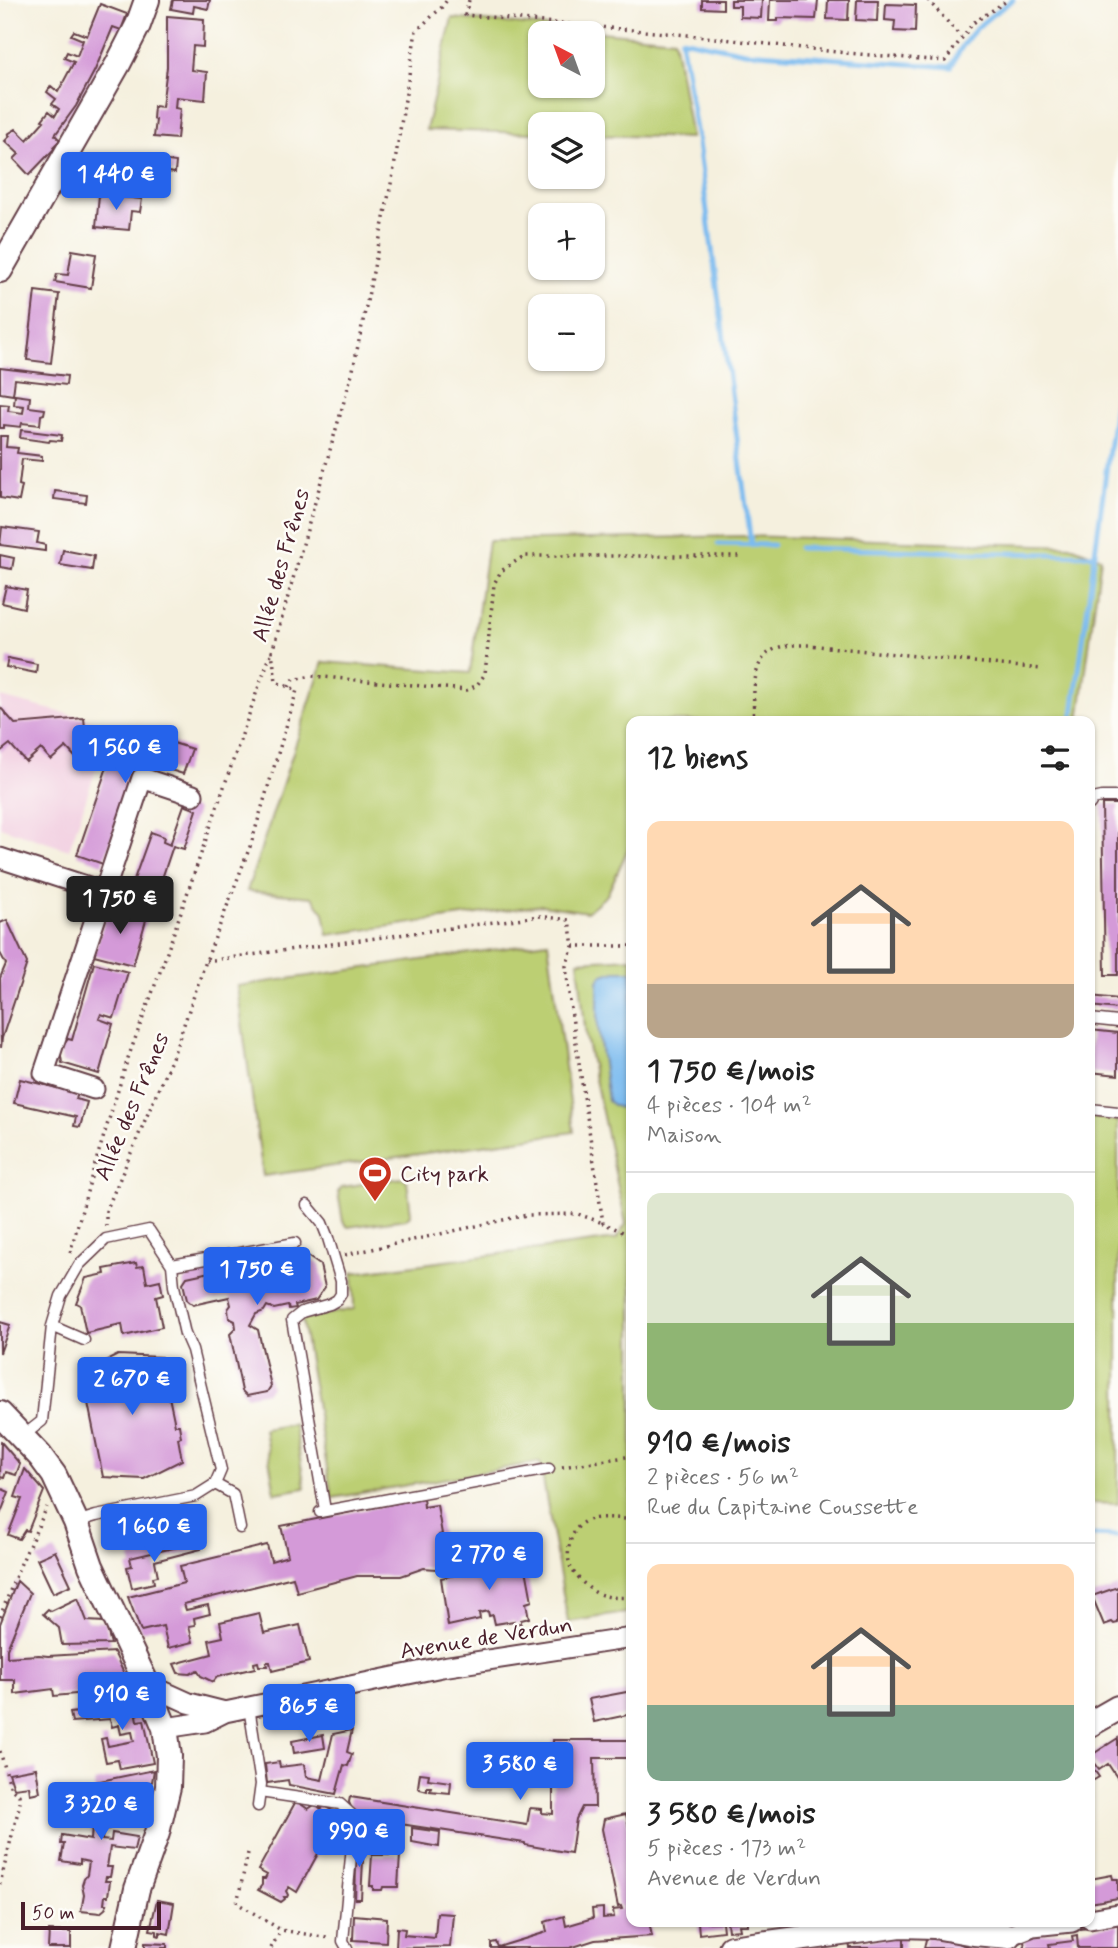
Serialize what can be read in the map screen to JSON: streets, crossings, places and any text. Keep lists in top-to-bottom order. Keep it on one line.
{"streets":{"street":["Avenue de Verdun"],"path":["Allée des Frênes"]},"places":{"sports":["City park"]},"scale_bar":"50 m","north":"top left","page":{"map_buttons":["+","−"],"price":["1 440 €","1 560 €","1 750 €","1 750 €","2 670 €","1 660 €","2 770 €","910 €","865 €","3 580 €","3 320 €","990 €"],"heading":"12 biens","list":[{"name":"1 750 €/mois","note":"4 pièces · 104 m² · Maison"},{"name":"910 €/mois","note":"2 pièces · 56 m² · Rue du Capitaine Coussette"},{"name":"3 580 €/mois","note":"5 pièces · 173 m² · Avenue de Verdun"}],"scale":"50 m"}}
